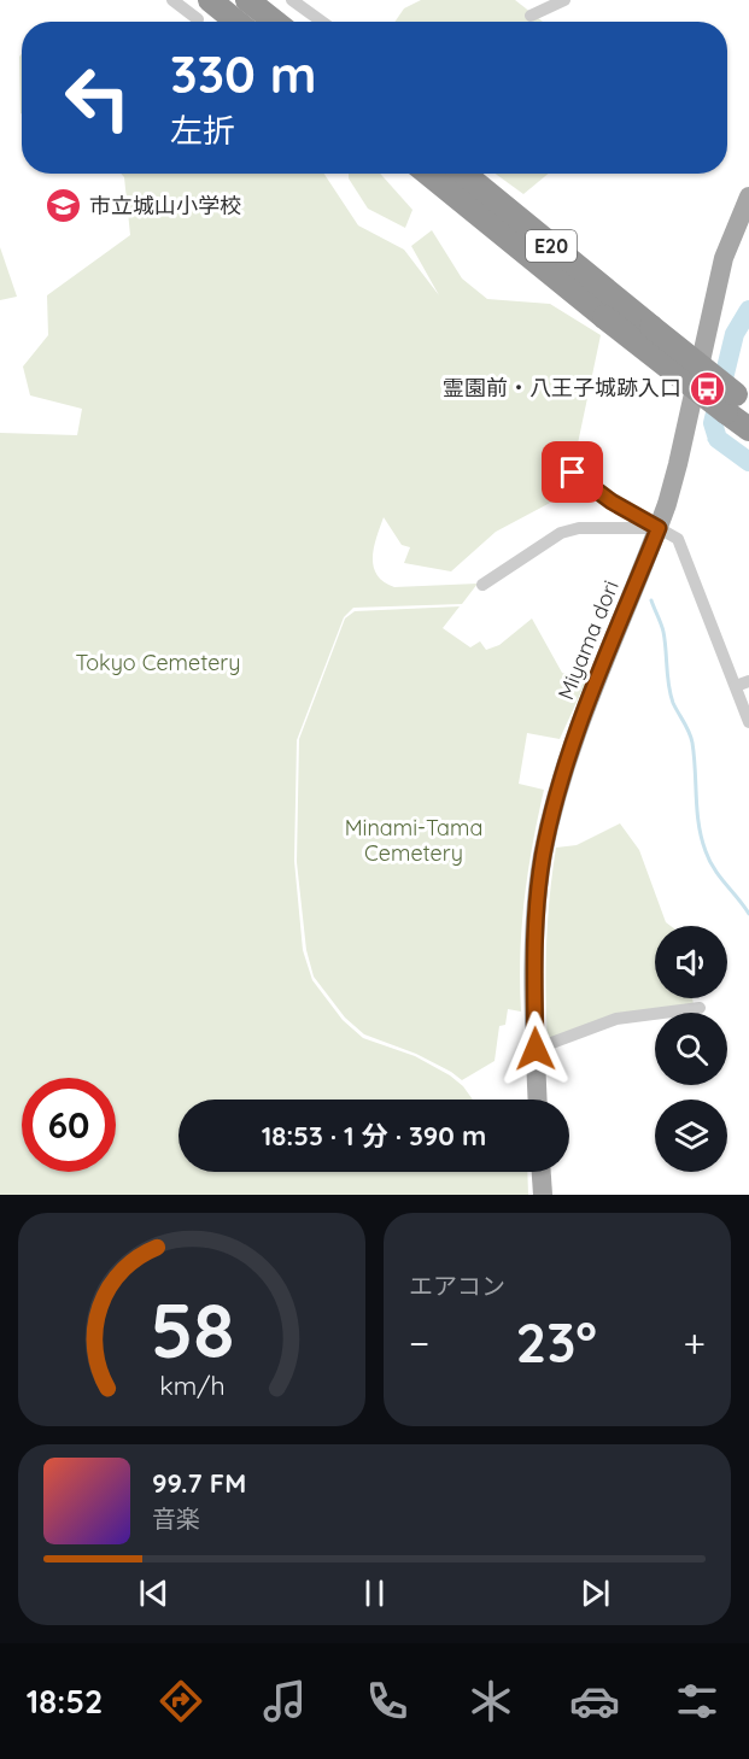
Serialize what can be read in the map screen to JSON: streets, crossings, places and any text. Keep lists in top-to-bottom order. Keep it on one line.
{"streets":{"highway":["E20"],"main road":["Miyama dori"]},"parks":["Tokyo Cemetery","Minami-Tama Cemetery"],"places":{"school or university":["市立城山小学校"],"bus stop":["霊園前・八王子城跡入口"]},"page":{"turn":["330 m","左折"],"limit":"60","trip":"18:53 · 1 分 · 390 m","tile":"エアコン","heat":["−","23°","+"],"song":["99.7 FM","音楽"],"tabs":"18:52","gauge":["58","km/h"]}}
